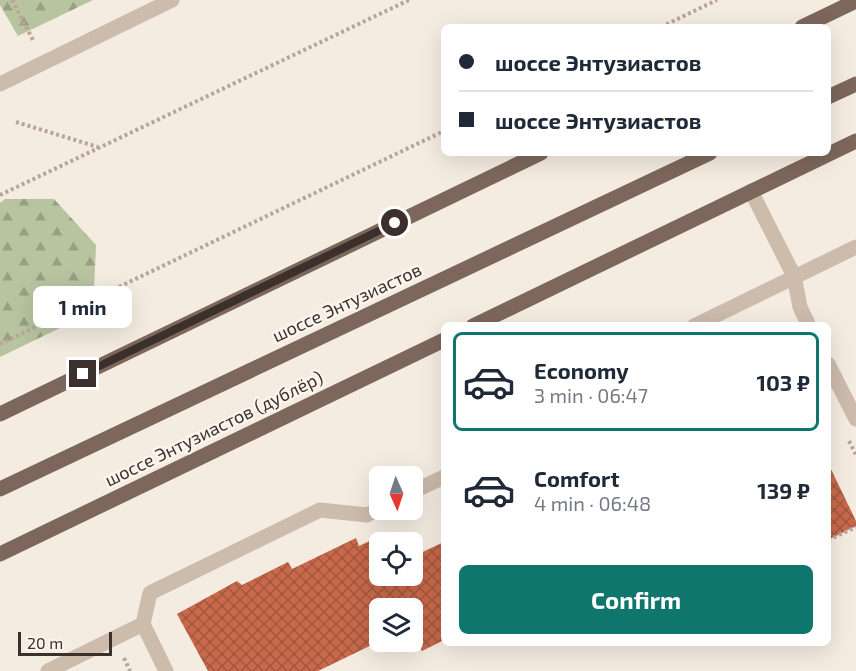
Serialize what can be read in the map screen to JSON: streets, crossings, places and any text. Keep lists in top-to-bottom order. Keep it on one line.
{"streets":{"main road":["шоссе Энтузиастов","шоссе Энтузиастов (дублёр)"]},"scale_bar":"20 m","north":"bottom","page":{"banner":["шоссе Энтузиастов","шоссе Энтузиастов"],"bubble":"1 min","list":[{"name":"Economy","note":"3 min · 06:47","value":"103 ₽"},{"name":"Comfort","note":"4 min · 06:48","value":"139 ₽"}],"buttons":"Confirm","scale":"20 m"}}
